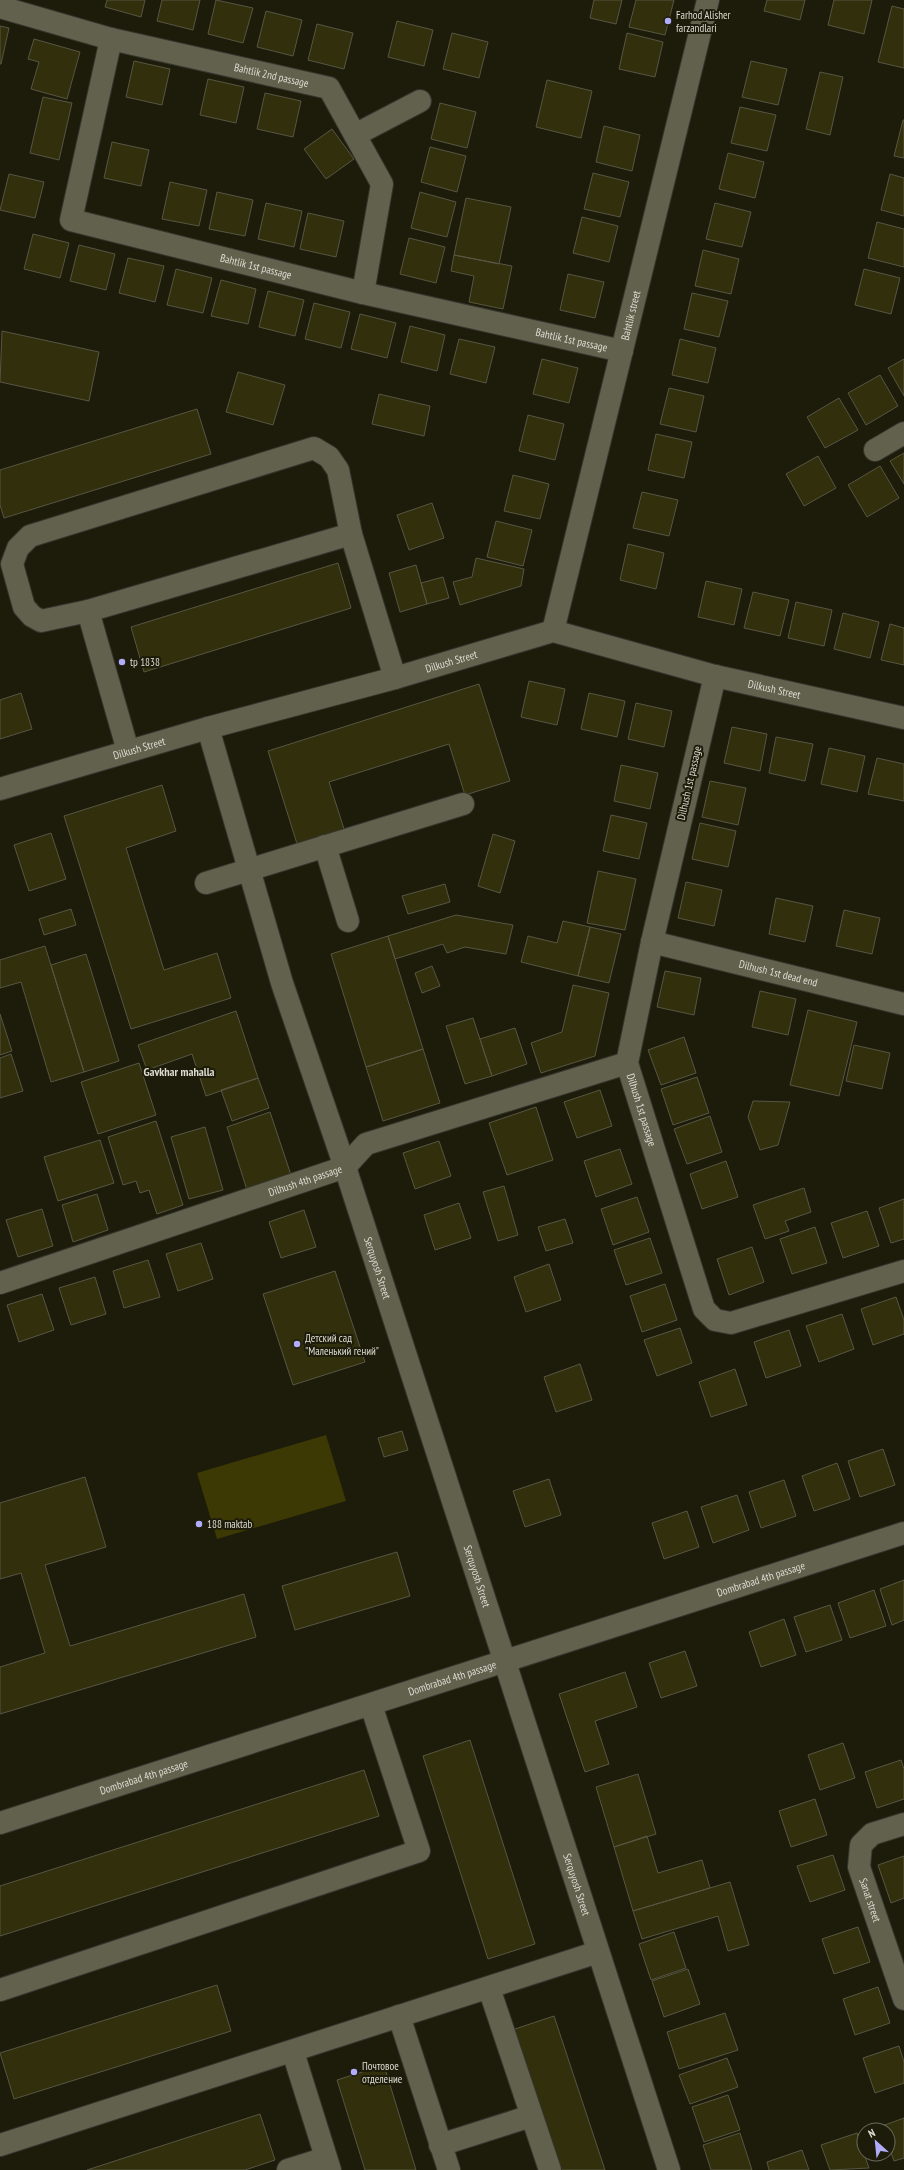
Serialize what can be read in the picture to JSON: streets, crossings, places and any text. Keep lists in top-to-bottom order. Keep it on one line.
{"streets":{"street":["Bahtlik 2nd passage","Bahtlik 1st passage","Bahtlik street","Dilkush Street","Dilhush 1st passage","Dilhush 1st dead end","Dilhush 4th passage","Serquyosh Street","Dombrabad 4th passage","Sanat street"]},"crossings":[["Bahtlik 2nd passage","Bahtlik 1st passage"],["Bahtlik 1st passage","Bahtlik street"],["Bahtlik street","Dilkush Street"],["Dilkush Street","Dilhush 1st passage"],["Dilkush Street","Serquyosh Street"],["Dilhush 1st passage","Dilhush 1st dead end"],["Dilhush 1st passage","Dilhush 4th passage"],["Dilhush 4th passage","Serquyosh Street"],["Serquyosh Street","Dombrabad 4th passage"]],"districts":["Gavkhar mahalla"],"places":["Farhod Alisher farzandlari","tp 1838","Детский сад \"Маленький гений\"","188 maktab","Почтовое отделение"],"north":"top left"}
